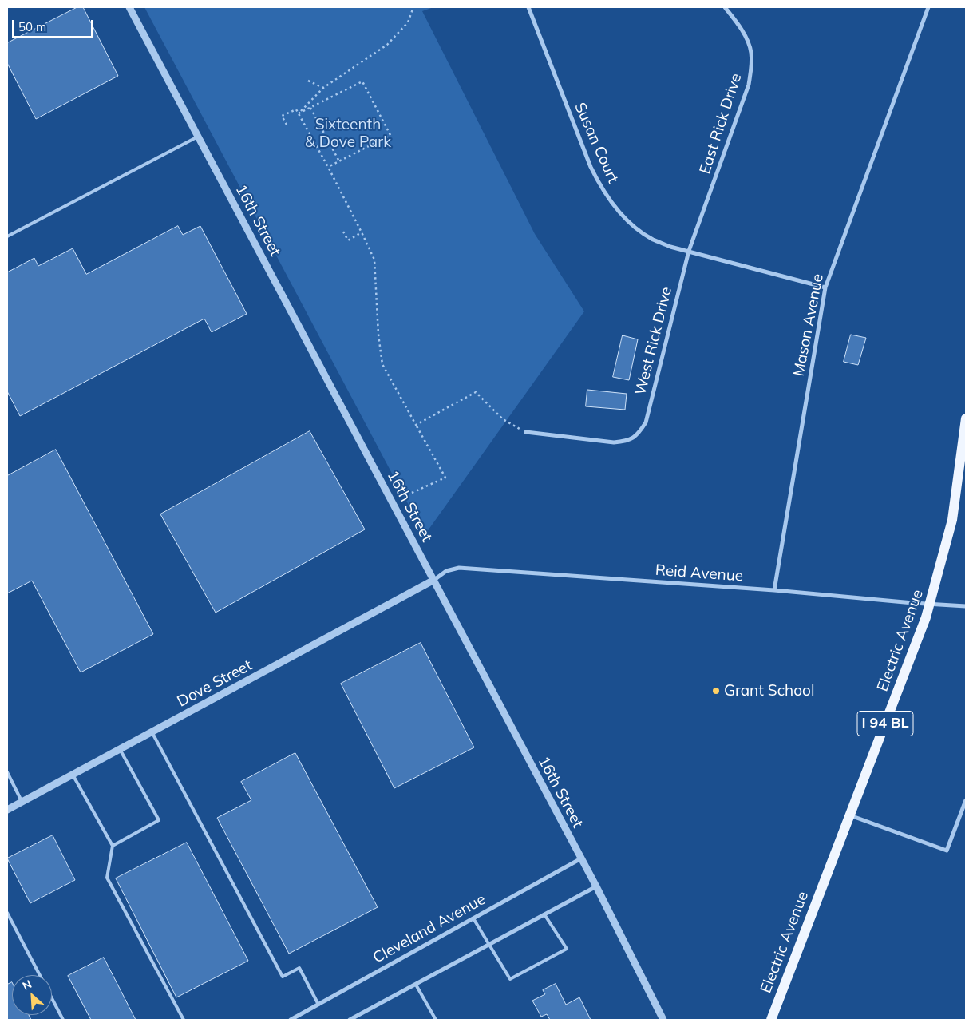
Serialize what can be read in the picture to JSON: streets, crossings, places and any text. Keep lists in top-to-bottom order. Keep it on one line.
{"streets":{"main road":["Electric Avenue","I 94 BL"],"street":["East Rick Drive","Susan Court","16th Street","Mason Avenue","West Rick Drive","Reid Avenue","Dove Street","Cleveland Avenue"]},"crossings":[["East Rick Drive","Susan Court"],["East Rick Drive","West Rick Drive"],["Susan Court","Mason Avenue"],["Susan Court","West Rick Drive"],["16th Street","Reid Avenue"],["16th Street","Dove Street"],["16th Street","Cleveland Avenue"],["Mason Avenue","Reid Avenue"],["Reid Avenue","Electric Avenue"],["Reid Avenue","Dove Street"]],"parks":["Sixteenth & Dove Park"],"places":["Grant School"],"scale_bar":"50 m","north":"top left"}
